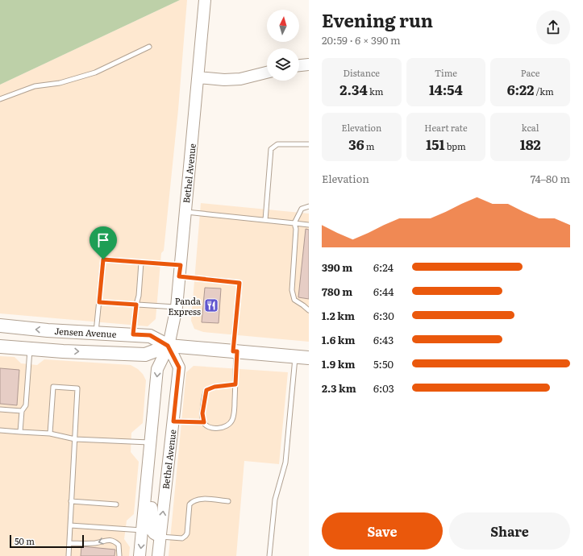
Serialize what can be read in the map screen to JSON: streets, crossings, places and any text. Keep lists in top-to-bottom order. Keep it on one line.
{"streets":{"main road":["Bethel Avenue","Jensen Avenue"]},"crossings":[["Bethel Avenue","Jensen Avenue"]],"places":{"restaurant":["Panda Express"]},"scale_bar":"50 m","north":"top","page":{"heading":["Evening run","20:59 · 6 × 390 m"],"stats":[["Distance","2.34 km"],["Time","14:54"],["Pace","6:22 /km"],["Elevation","36 m"],["Heart rate","151 bpm"],["kcal","182"]],"chart":["Elevation","74–80 m"],"list":[{"name":"390 m","note":"6:24"},{"name":"780 m","note":"6:44"},{"name":"1.2 km","note":"6:30"},{"name":"1.6 km","note":"6:43"},{"name":"1.9 km","note":"5:50"},{"name":"2.3 km","note":"6:03"}],"buttons":["Save","Share"],"scale":"50 m"}}
